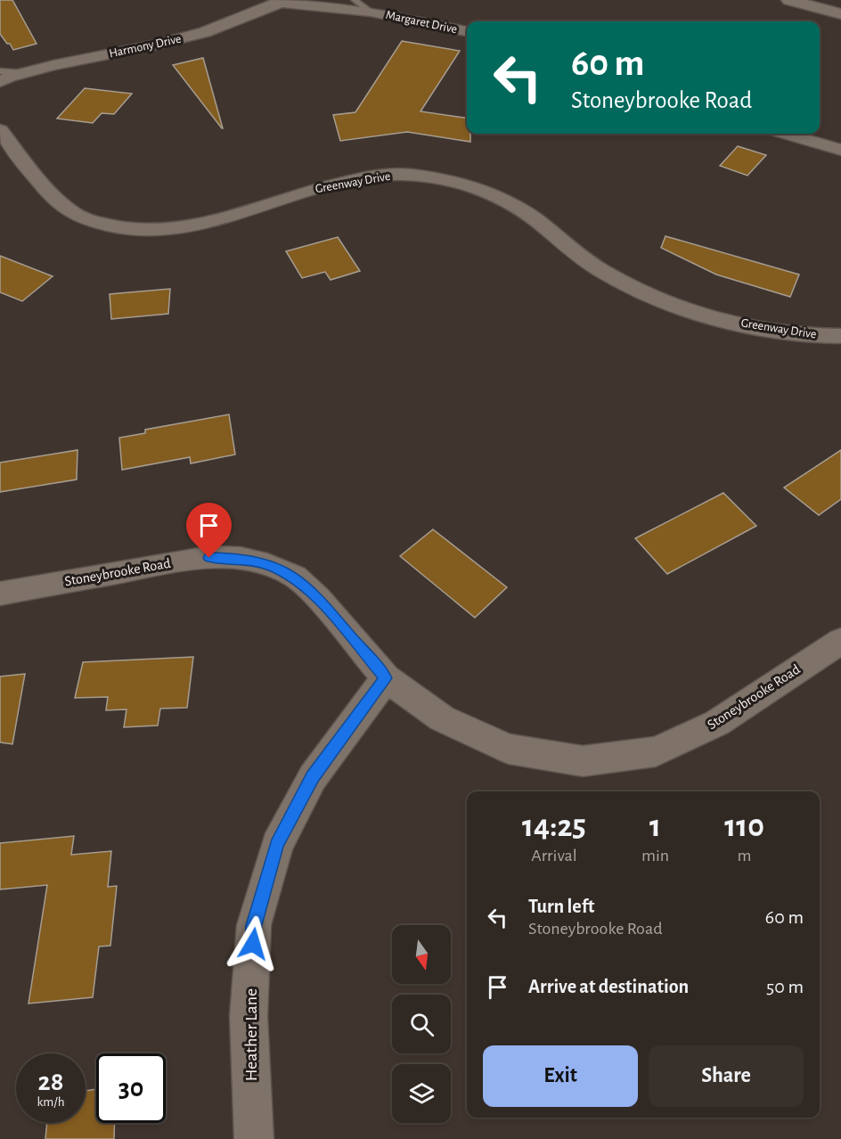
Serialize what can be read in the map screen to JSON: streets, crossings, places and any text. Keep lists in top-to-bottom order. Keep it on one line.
{"streets":{"street":["Margaret Drive","Harmony Drive","Greenway Drive","Stoneybrooke Road","Heather Lane"]},"crossings":[["Margaret Drive","Harmony Drive"],["Stoneybrooke Road","Heather Lane"]],"north":"bottom","page":{"turn":["60 m","Stoneybrooke Road"],"eta":["14:25","Arrival","1","min","110","m"],"list":[{"name":"Turn left","note":"Stoneybrooke Road","value":"60 m"},{"name":"Arrive at destination","value":"50 m"}],"buttons":["Exit","Share"],"speed":"28 km/h","limit":"30"}}
